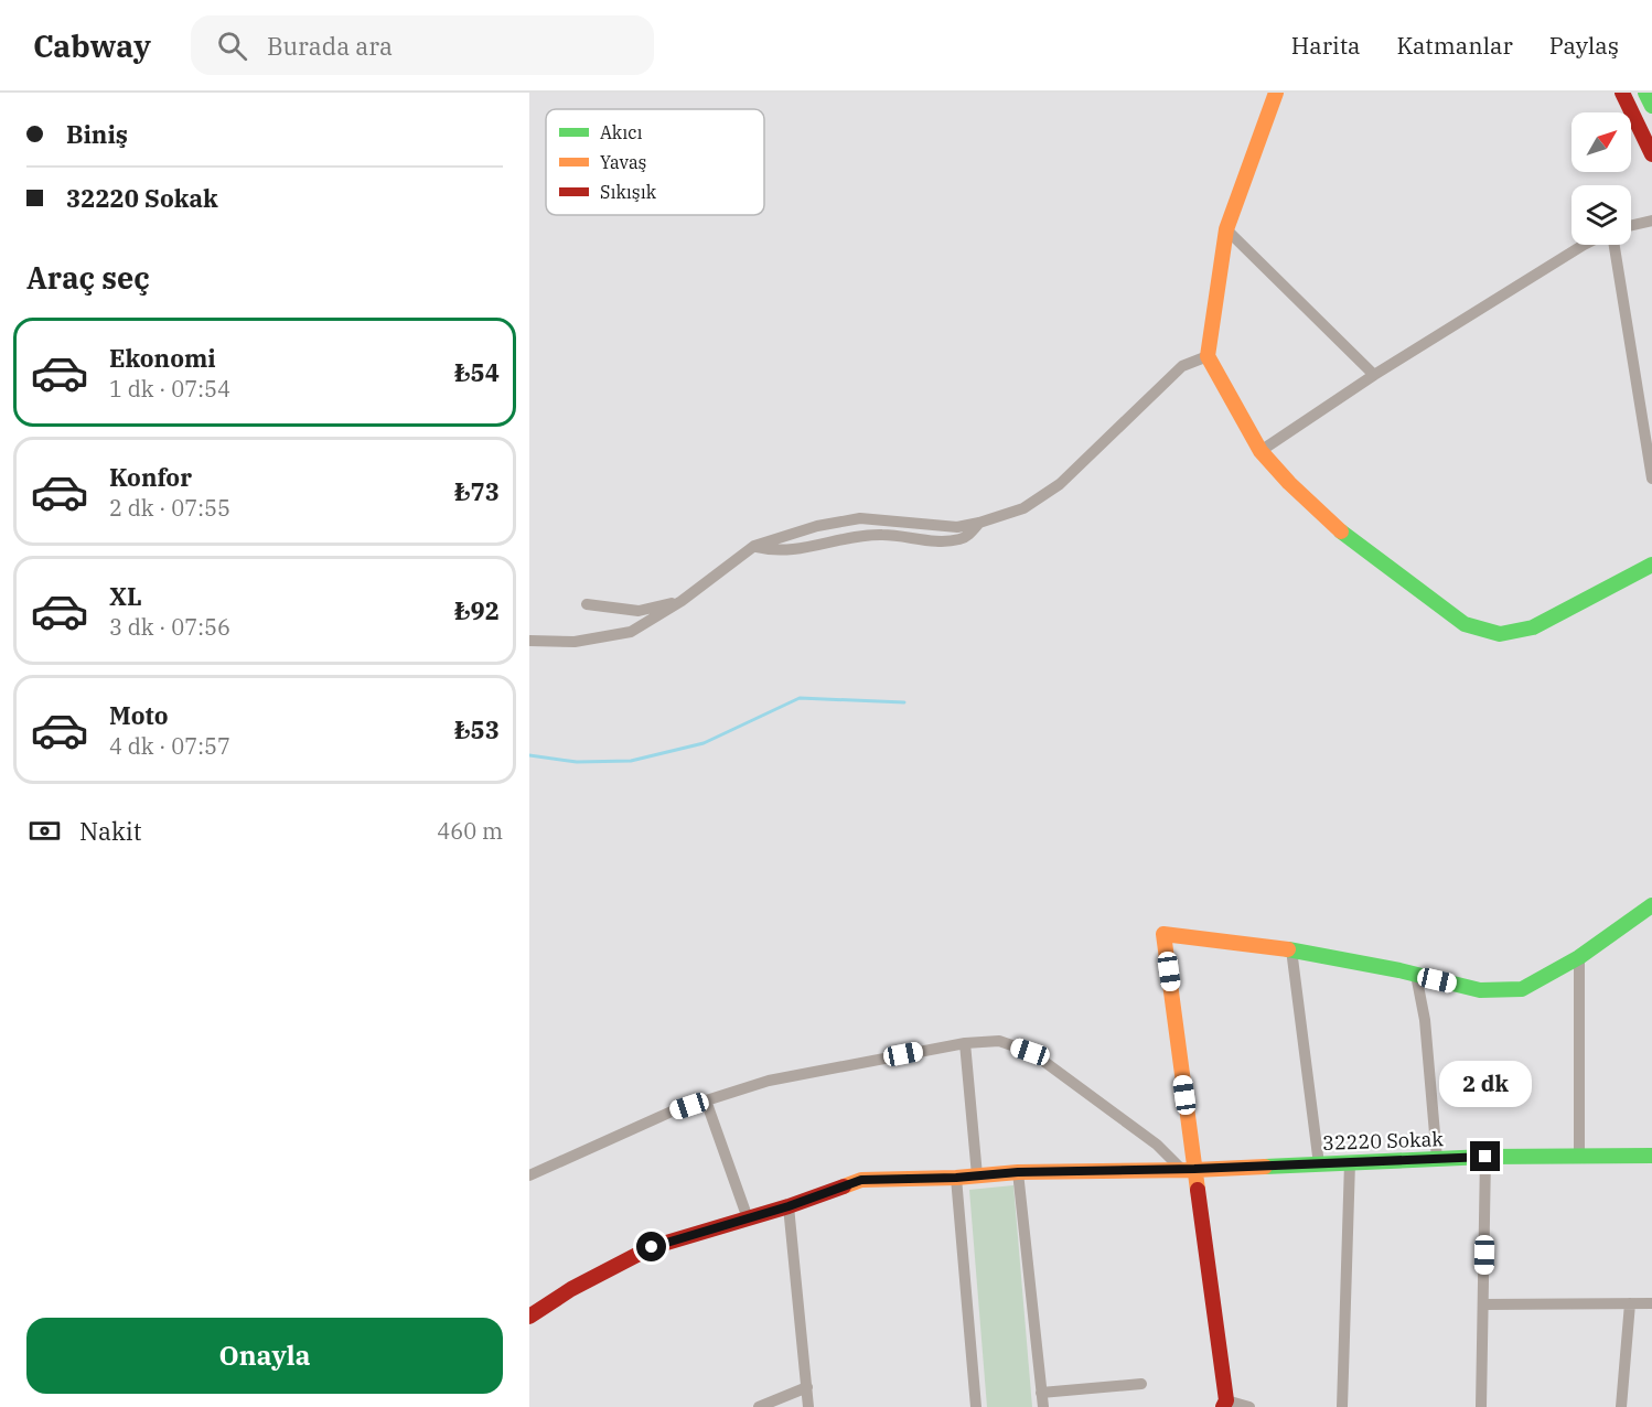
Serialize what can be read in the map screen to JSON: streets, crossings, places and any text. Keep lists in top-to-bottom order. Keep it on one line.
{"streets":{"street":["32220 Sokak"]},"legend":["Akıcı","Yavaş","Sıkışık"],"north":"top right","page":{"header":"Cabway","search":"Burada ara","nav":["Harita","Katmanlar","Paylaş"],"banner":["Biniş","32220 Sokak"],"heading":"Araç seç","list":[{"name":"Ekonomi","note":"1 dk · 07:54","value":"₺54"},{"name":"Konfor","note":"2 dk · 07:55","value":"₺73"},{"name":"XL","note":"3 dk · 07:56","value":"₺92"},{"name":"Moto","note":"4 dk · 07:57","value":"₺53"}],"pay":["Nakit","460 m"],"bubble":"2 dk","buttons":"Onayla"}}
